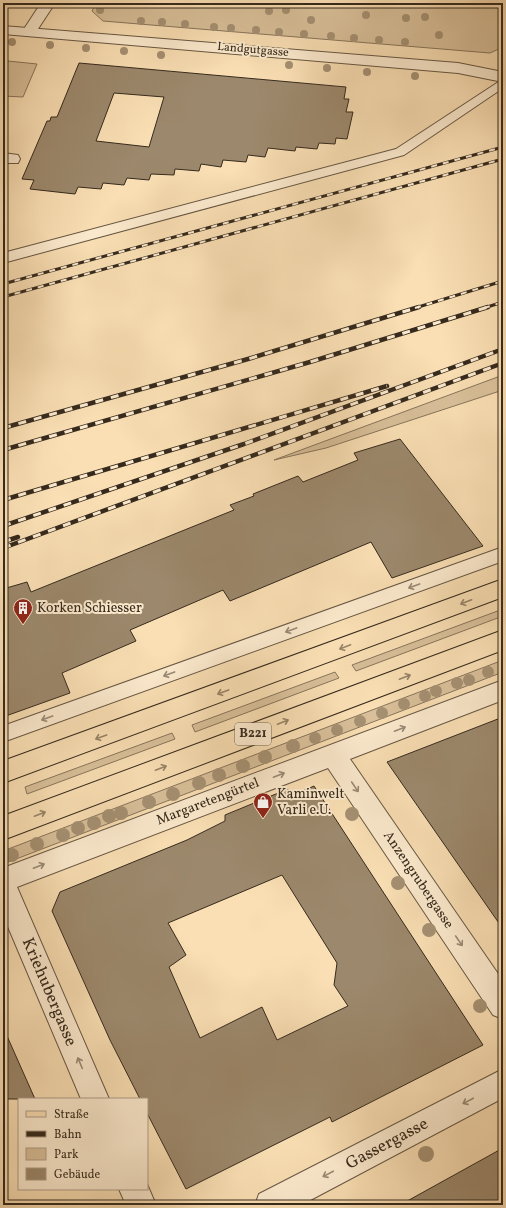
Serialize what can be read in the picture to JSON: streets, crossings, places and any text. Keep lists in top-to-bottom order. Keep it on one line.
{"streets":{"main road":["B221"],"street":["Landgutgasse","Margaretengürtel","Anzengrubergasse","Kriehubergasse","Gassergasse"]},"crossings":[["Margaretengürtel","Anzengrubergasse"]],"one_way":["Margaretengürtel","Anzengrubergasse","Kriehubergasse","Gassergasse"],"places":{"building":["Korken Schiesser"],"shop":["Kaminwelt Varli e.U."]},"legend":["Straße","Bahn","Park","Gebäude"]}
